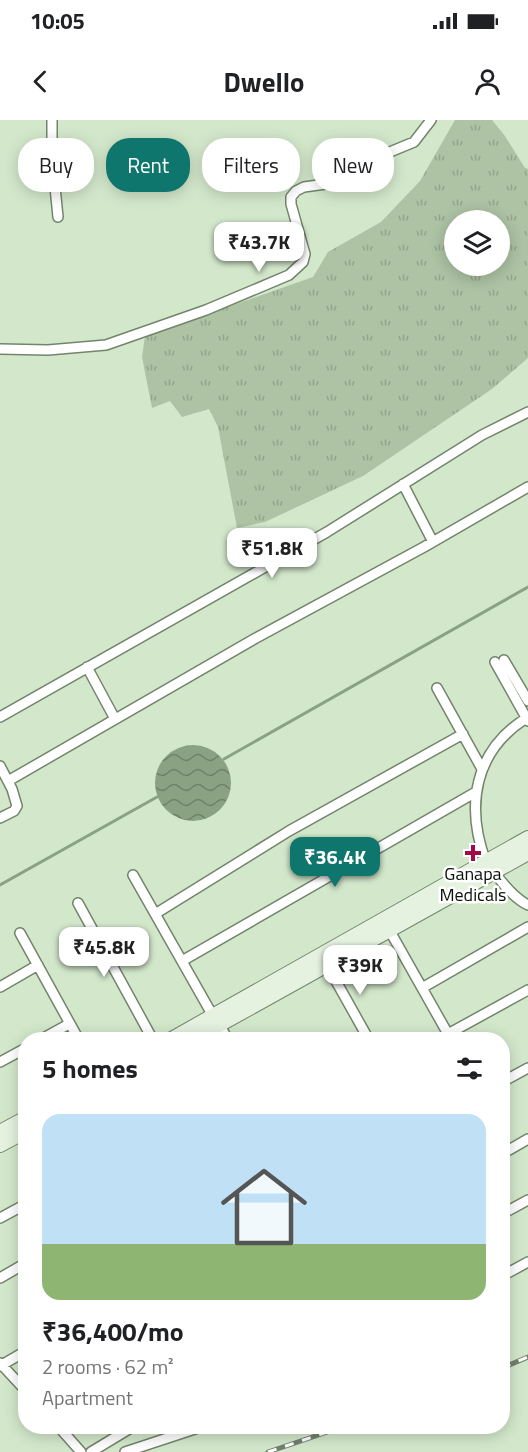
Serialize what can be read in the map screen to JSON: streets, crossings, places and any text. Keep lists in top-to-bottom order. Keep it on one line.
{"places":{"health":["Ganapa Medicals"]},"page":{"status":"10:05","header":"Dwello","chip":["Buy","Rent","Filters","New"],"price":["₹43.7K","₹51.8K","₹36.4K","₹45.8K","₹39K"],"heading":"5 homes","list":[{"name":"₹36,400/mo","note":"2 rooms · 62 m² · Apartment"}]}}
